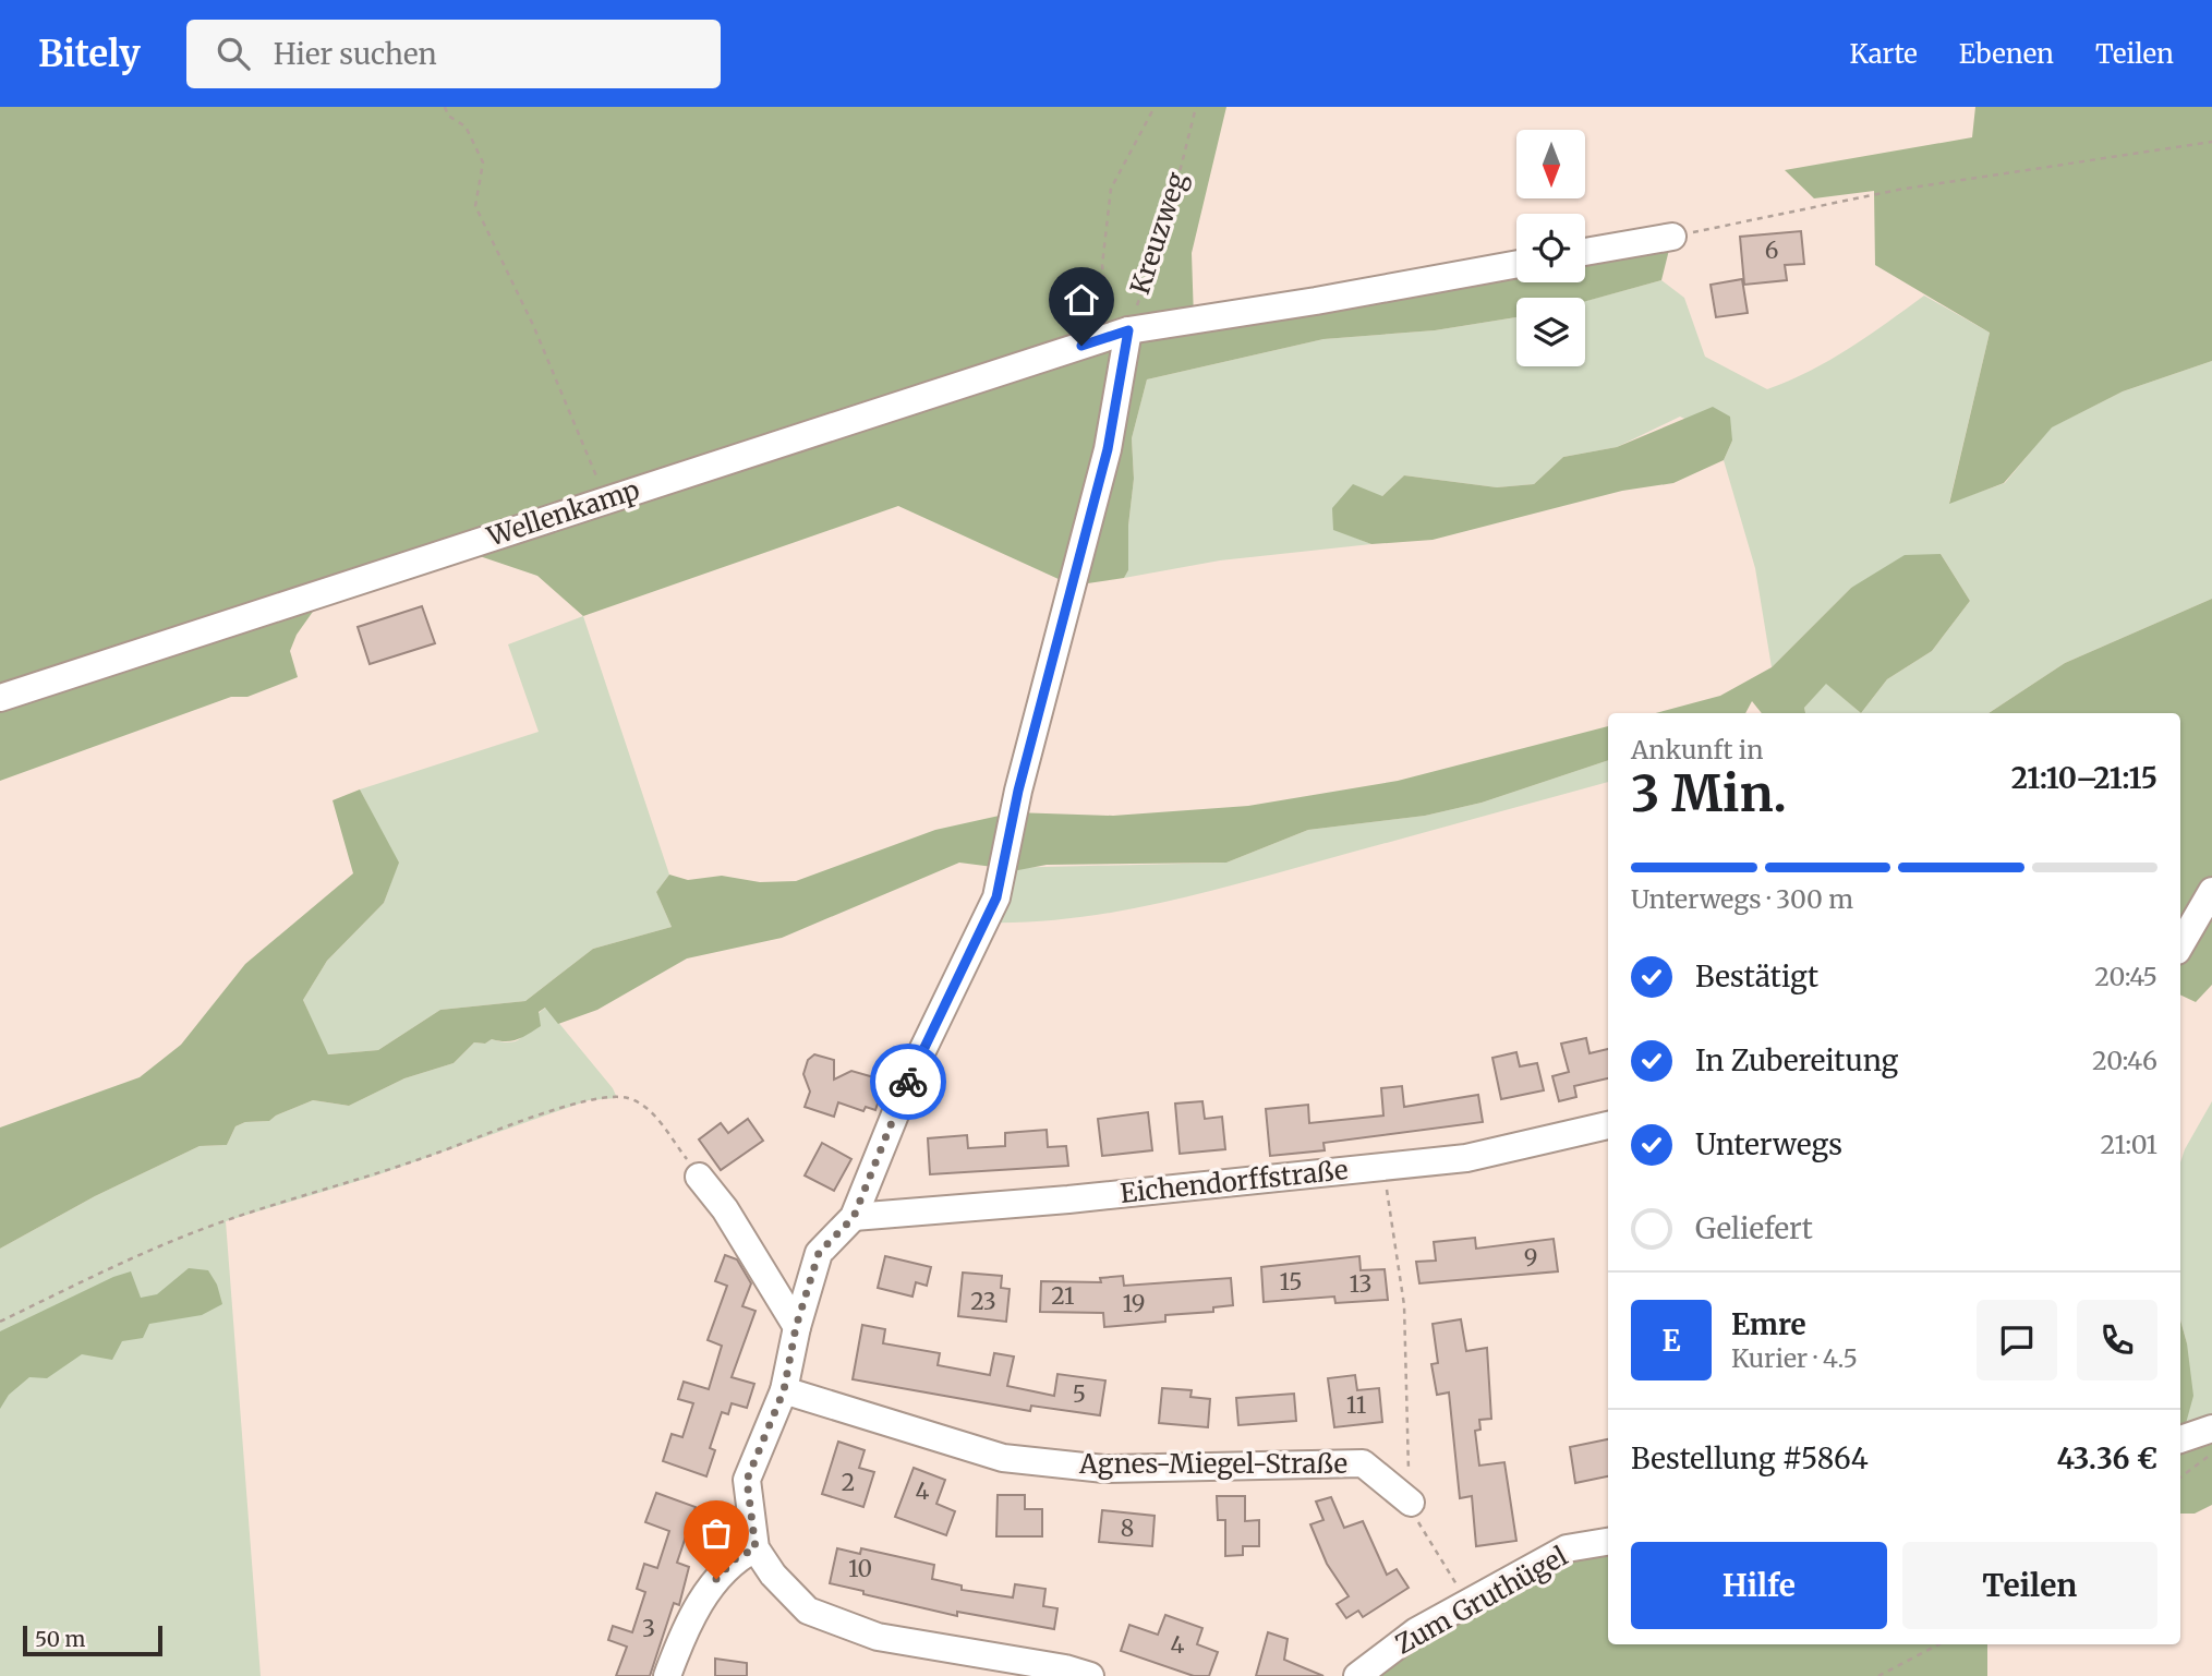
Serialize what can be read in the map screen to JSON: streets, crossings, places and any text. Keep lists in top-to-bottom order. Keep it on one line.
{"streets":{"street":["Kreuzweg","Wellenkamp","Eichendorffstraße","Agnes-Miegel-Straße","Zum Gruthügel"]},"crossings":[["Kreuzweg","Wellenkamp"],["Kreuzweg","Eichendorffstraße"],["Kreuzweg","Agnes-Miegel-Straße"]],"house_numbers":["6","9","15","13","21","23","19","5","11","2","4","8","10","3","4"],"scale_bar":"50 m","north":"bottom","page":{"header":"Bitely","search":"Hier suchen","nav":["Karte","Ebenen","Teilen"],"heading":["3 Min.","Ankunft in","21:10–21:15"],"panel":["Emre","Kurier · 4.5","Bestellung #5864","43.36 €"],"bar":"Unterwegs · 300 m","list":[["Bestätigt","20:45"],["In Zubereitung","20:46"],["Unterwegs","21:01"],"Geliefert"],"round":"E","buttons":["Hilfe","Teilen"],"scale":"50 m"}}
